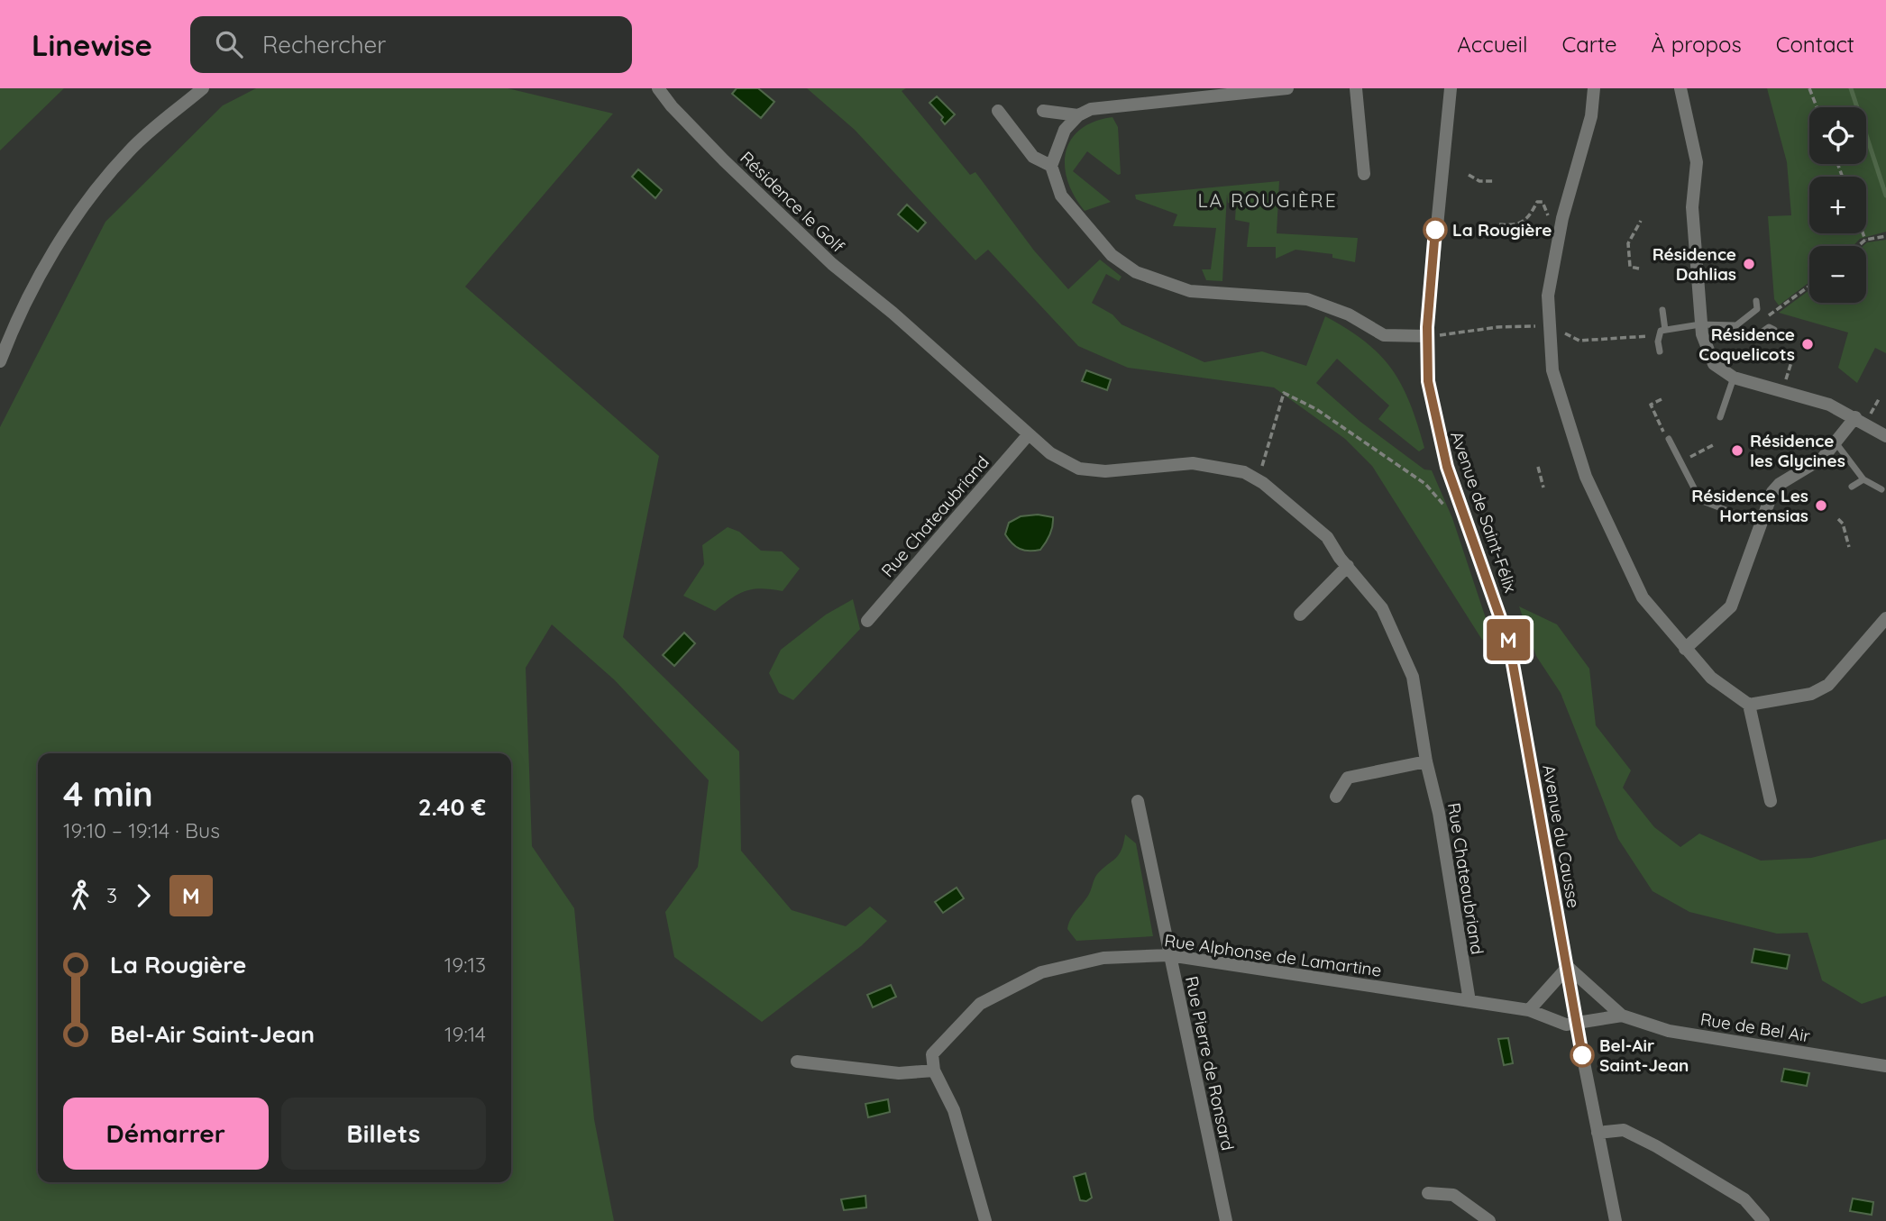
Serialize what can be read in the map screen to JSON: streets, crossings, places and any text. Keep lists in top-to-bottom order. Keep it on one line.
{"streets":{"street":["Résidence le Golf","Avenue de Saint-Félix","Rue Chateaubriand","Avenue du Causse","Rue Alphonse de Lamartine","Rue de Bel Air","Rue Pierre de Ronsard"]},"crossings":[["Résidence le Golf","Rue Chateaubriand"],["Avenue de Saint-Félix","Avenue du Causse"],["Rue Chateaubriand","Rue Alphonse de Lamartine"],["Avenue du Causse","Rue Alphonse de Lamartine"],["Avenue du Causse","Rue de Bel Air"],["Rue Alphonse de Lamartine","Rue de Bel Air"],["Rue Alphonse de Lamartine","Rue Pierre de Ronsard"]],"districts":["LA ROUGIÈRE"],"places":["La Rougière","Résidence Dahlias","Résidence Coquelicots","Résidence les Glycines","Résidence Les Hortensias","Bel-Air Saint-Jean"],"lines":["bus line M"],"page":{"header":"Linewise","search":"Rechercher","nav":["Accueil","Carte","À propos","Contact"],"on_map":"M","map_buttons":["+","−"],"heading":["4 min","19:10 – 19:14 · Bus","2.40 €"],"legs":["3","M"],"list":[{"name":"La Rougière","value":"19:13"},{"name":"Bel-Air Saint-Jean","value":"19:14"}],"buttons":["Démarrer","Billets"]}}
